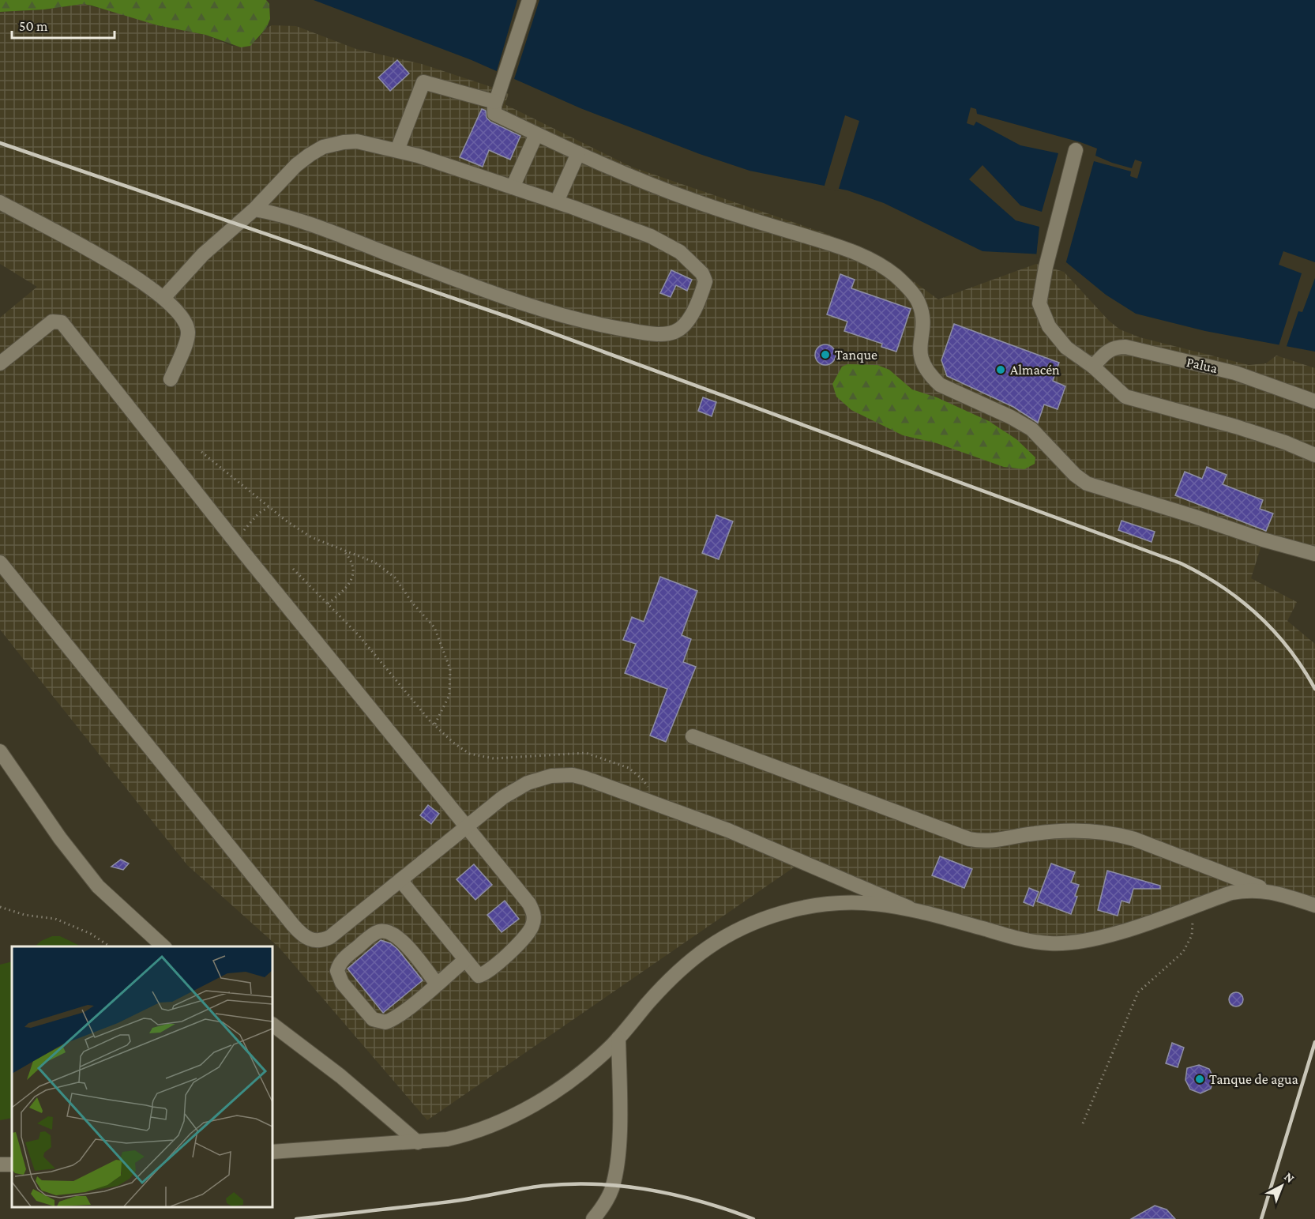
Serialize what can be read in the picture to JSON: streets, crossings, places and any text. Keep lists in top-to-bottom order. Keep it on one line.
{"streets":{"street":["Palua"]},"places":["Tanque","Almacén","Tanque de agua"],"scale_bar":"50 m","north":"top right"}
